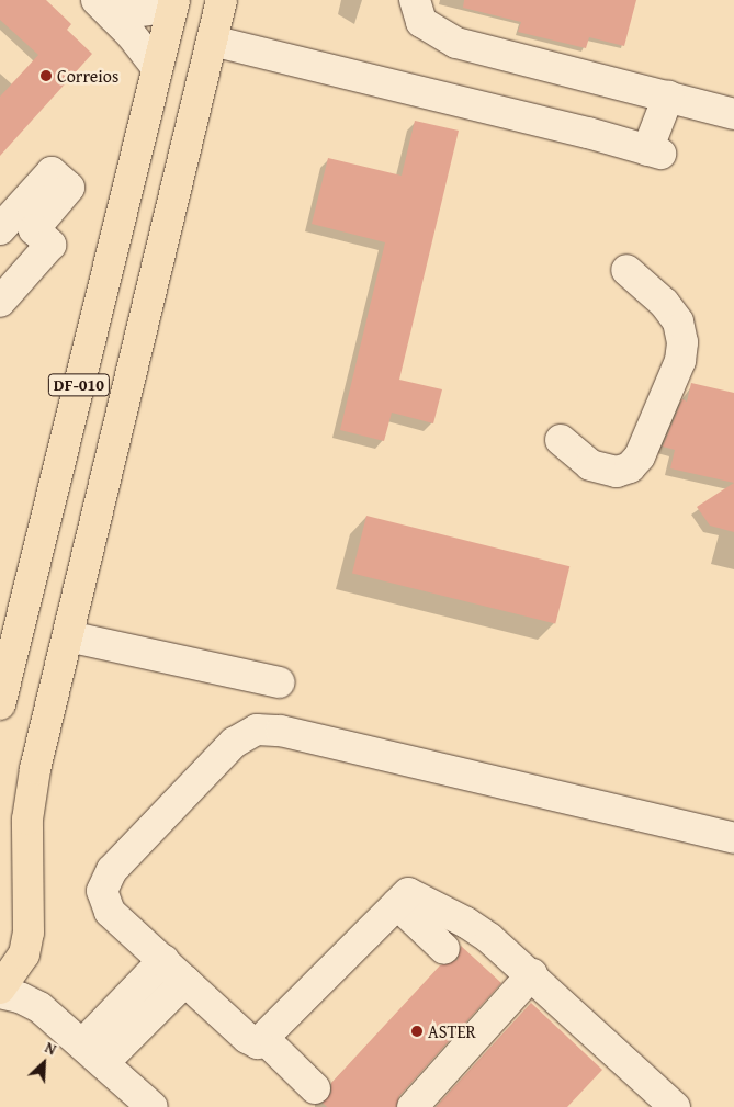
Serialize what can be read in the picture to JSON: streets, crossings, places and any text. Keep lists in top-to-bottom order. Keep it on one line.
{"streets":{"main road":["DF-010"]},"places":["Correios","ASTER"],"north":"top right"}
